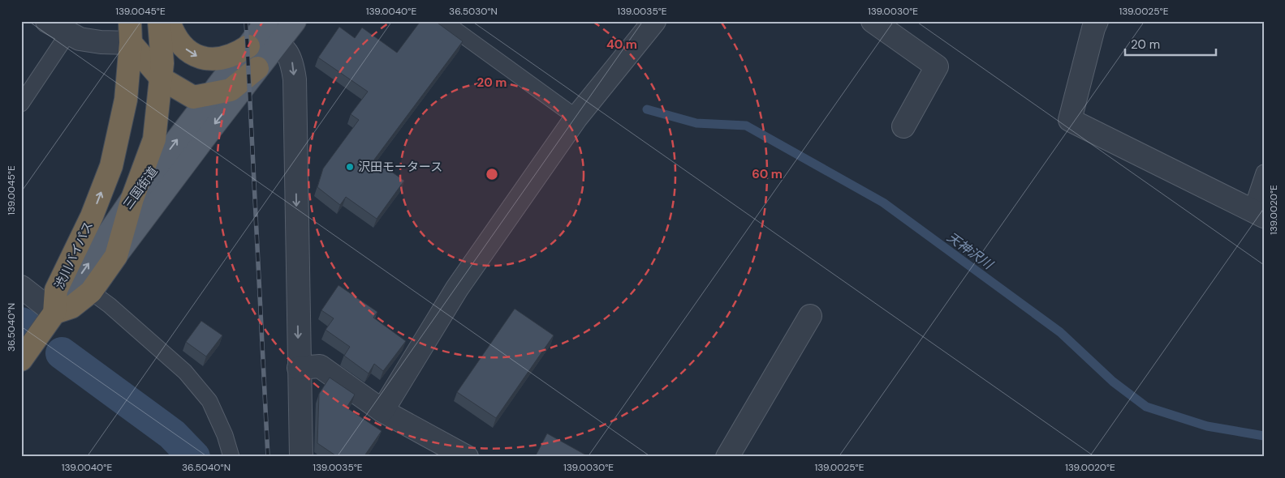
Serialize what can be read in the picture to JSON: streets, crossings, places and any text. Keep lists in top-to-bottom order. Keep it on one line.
{"streets":{"highway":["三国街道","渋川バイパス"]},"crossings":[["三国街道","渋川バイパス"]],"water":["天神沢川"],"places":["沢田モータース"],"scale_bar":"20 m","coordinates":["139.0045°E","139.0040°E","36.5030°N","139.0035°E","139.0030°E","139.0025°E","139.0020°E","36.5040°N"],"rings":["40 m","20 m","60 m"]}
